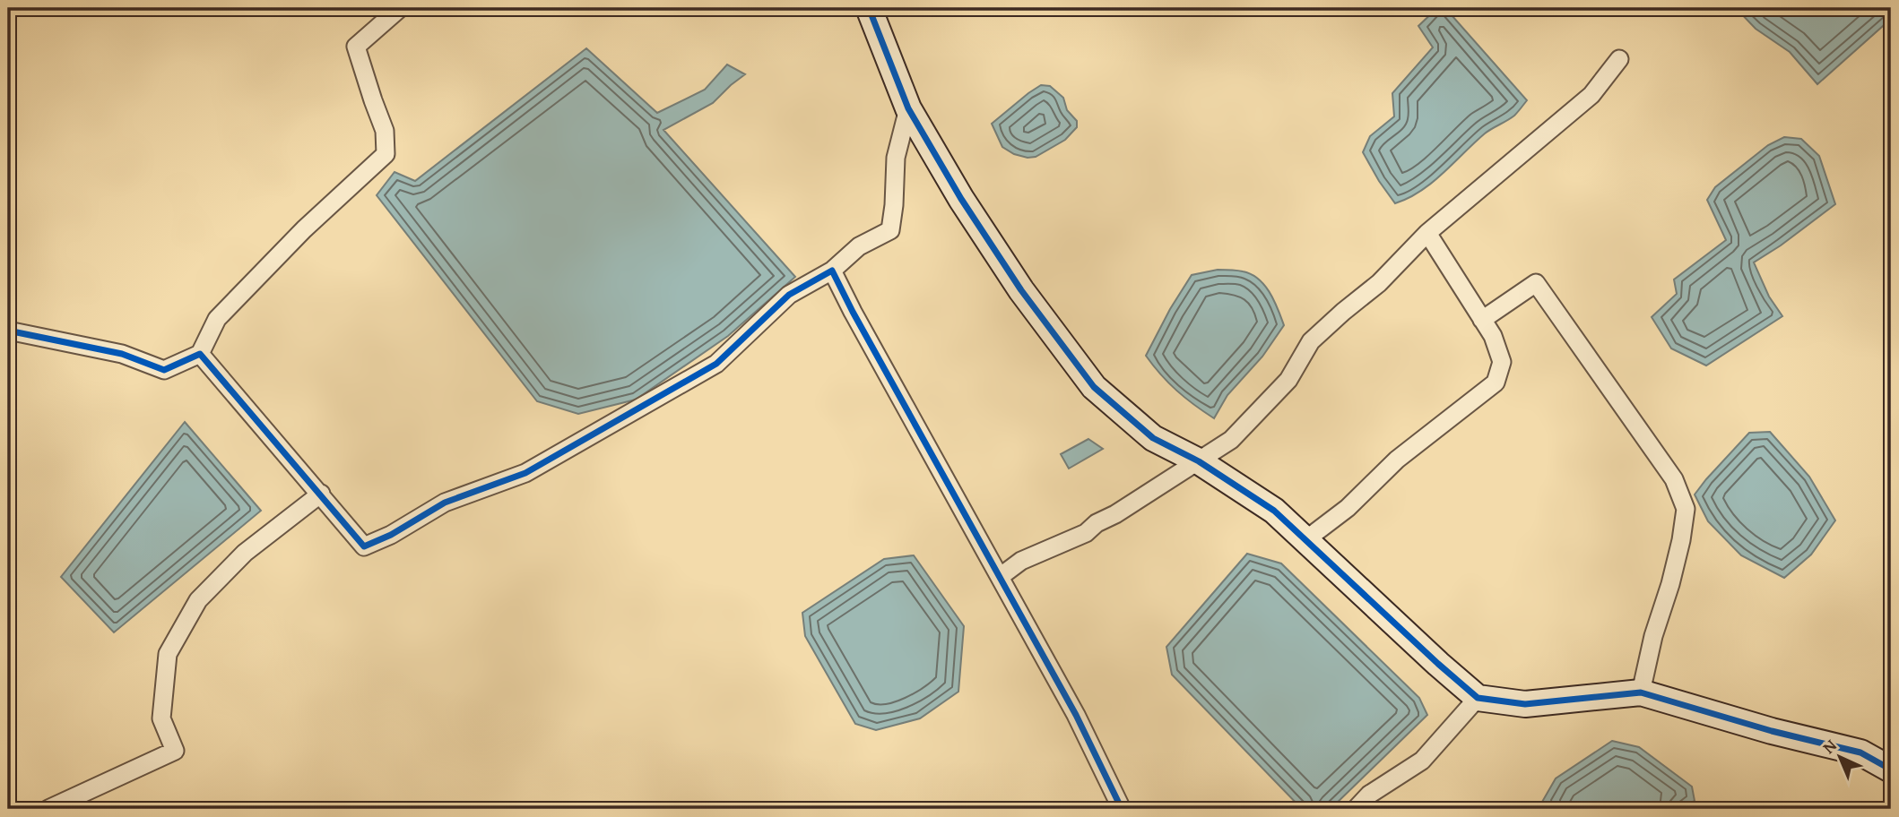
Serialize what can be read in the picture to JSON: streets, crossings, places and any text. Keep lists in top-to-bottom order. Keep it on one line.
{"north":"top left"}
